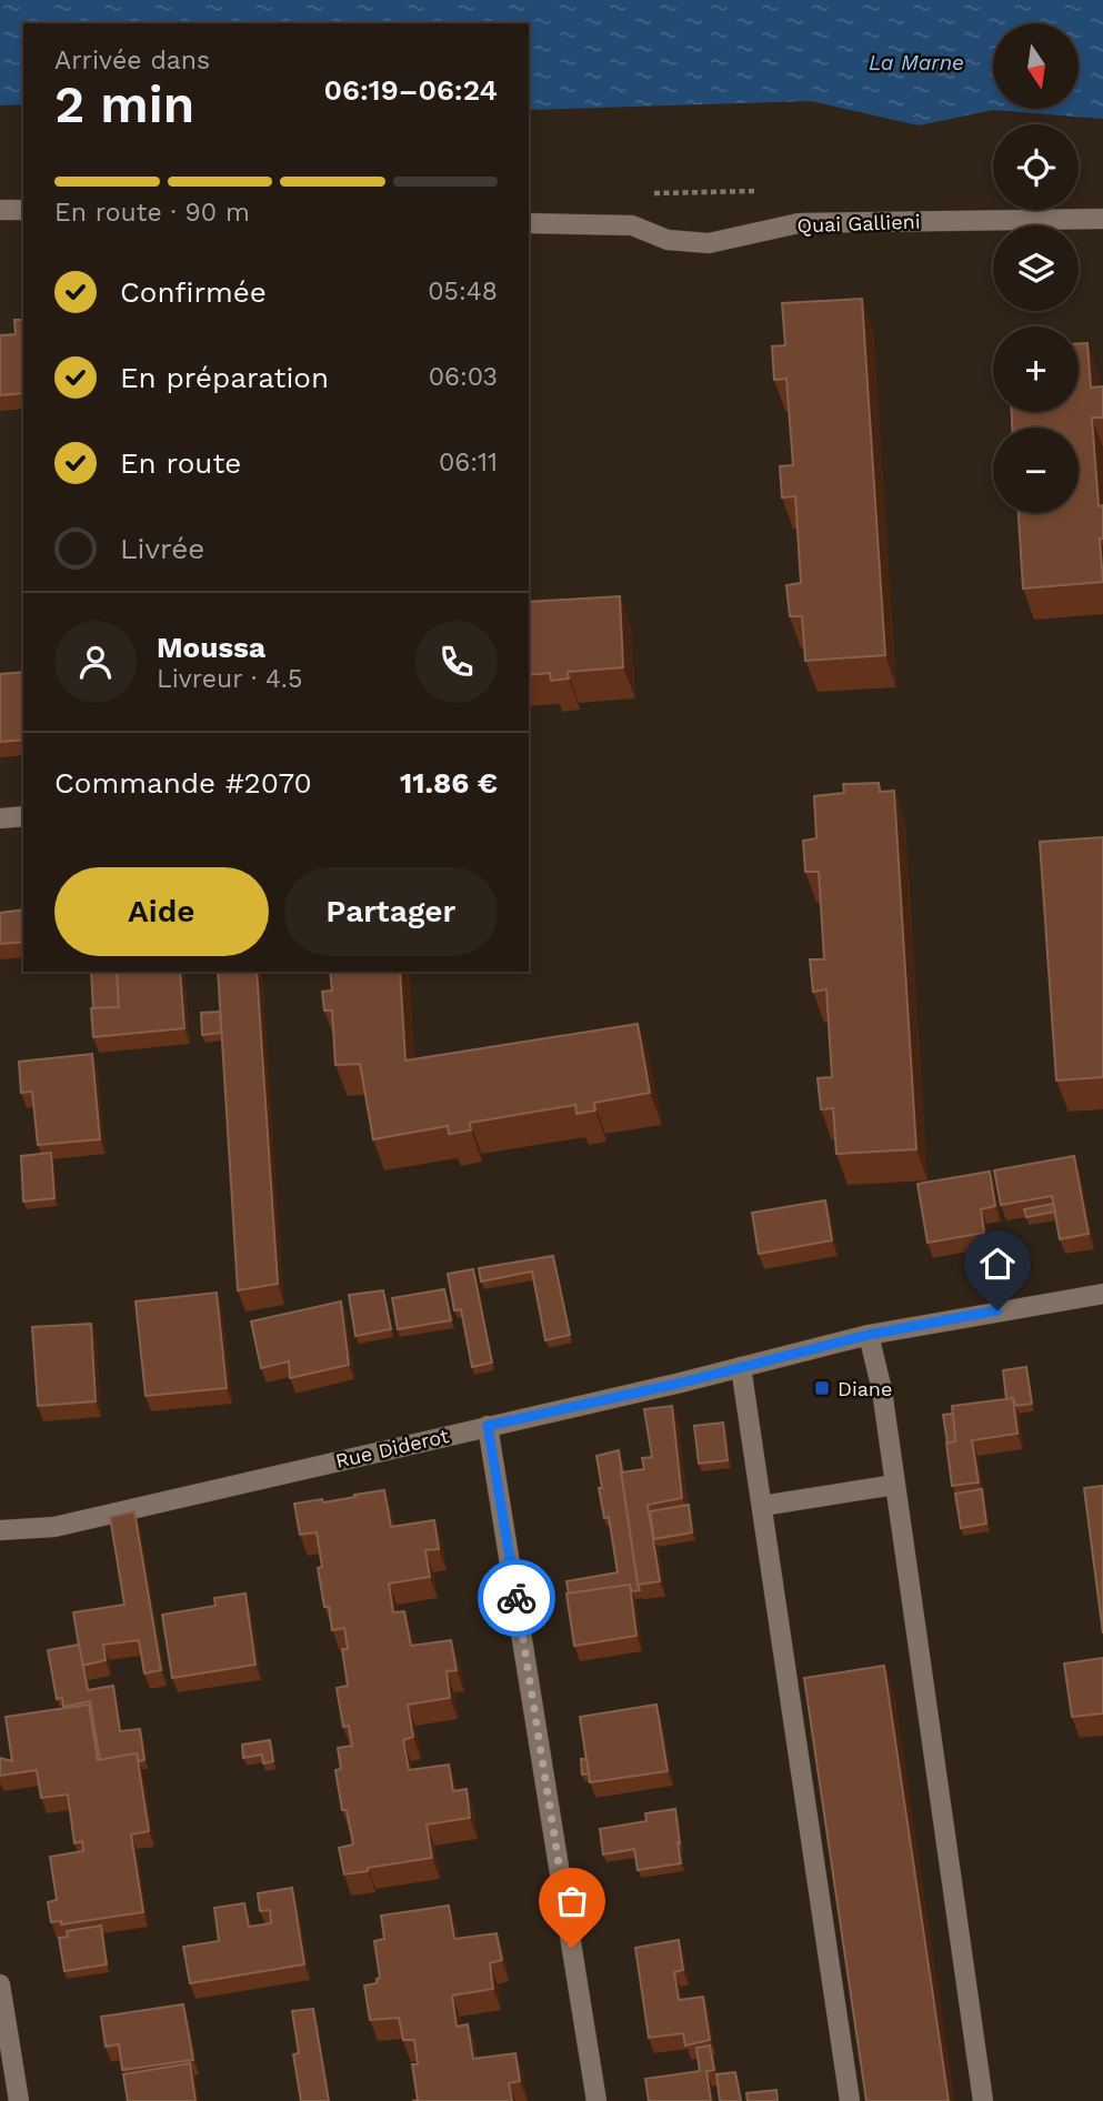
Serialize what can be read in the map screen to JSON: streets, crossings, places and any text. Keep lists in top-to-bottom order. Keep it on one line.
{"streets":{"street":["Quai Gallieni","Rue Diderot"]},"water":["La Marne"],"places":{"transit":["Diane"]},"north":"bottom","page":{"map_buttons":["+","−"],"heading":["2 min","Arrivée dans","06:19–06:24"],"panel":["Moussa","Livreur · 4.5","Commande #2070","11.86 €"],"bar":"En route · 90 m","list":[["Confirmée","05:48"],["En préparation","06:03"],["En route","06:11"],"Livrée"],"buttons":["Aide","Partager"]}}
